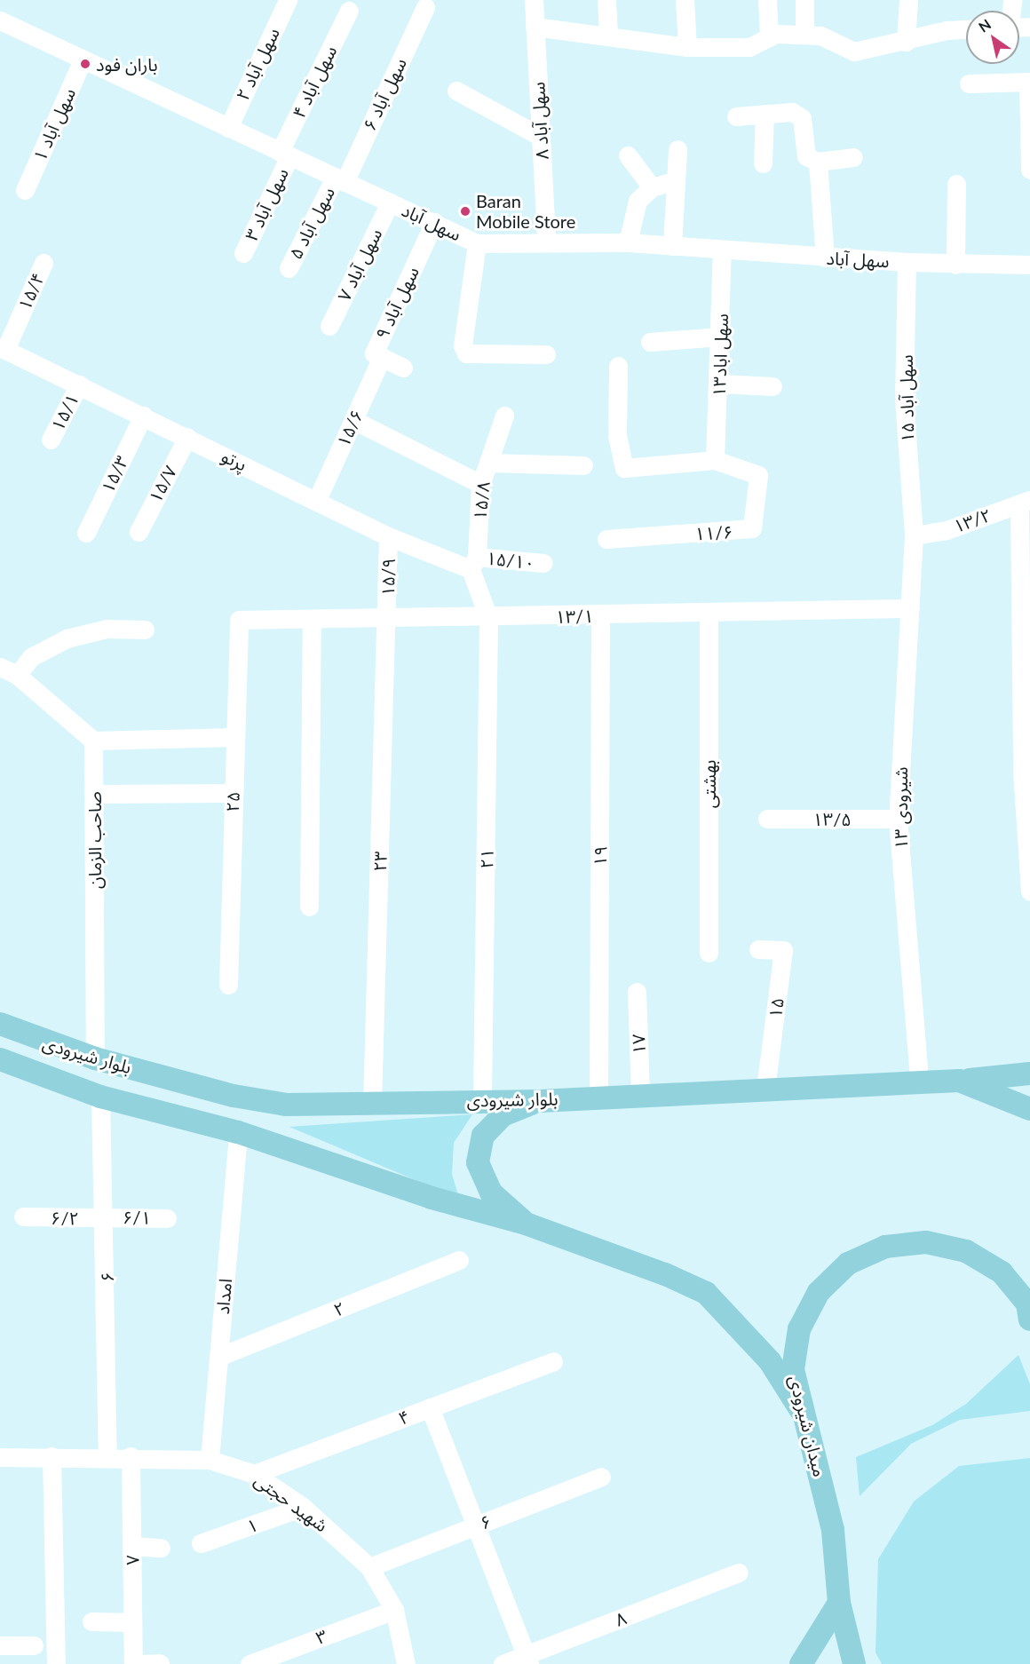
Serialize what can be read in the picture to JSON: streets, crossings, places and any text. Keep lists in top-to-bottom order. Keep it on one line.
{"streets":{"main road":["بلوار شیرودی","میدان شیرودی"],"street":["سهل آباد ۲","سهل آباد ۴","سهل آباد ۶","سهل آباد ۸","سهل آباد ۱","سهل آباد ۳","سهل آباد","سهل آباد ۵","سهل آباد ۷","۱۵/۴","سهل آباد ۹","سهل اباد۱۳","سهل آباد ۱۵","۱۵/۱","۱۵/۶","پرتو","۱۵/۳","۱۵/۷","۱۵/۸","۱۳/۲","۱۱/۶","۱۵/۱۰","۱۵/۹","۱۳/۱","بهشتی","۲۵","شیرودی ۱۳","۱۳/۵","صاحب الزمان","۱۹","۲۱","۲۳","۱۵","۱۷","۶/۲","۶/۱","۶","امداد","۲","۴","شهید حجتی","۱","۷","۸","۳"]},"crossings":[["سهل آباد ۲","سهل آباد"],["سهل آباد ۴","سهل آباد ۳"],["سهل آباد ۴","سهل آباد"],["سهل آباد ۶","سهل آباد"],["سهل آباد ۶","سهل آباد ۵"],["سهل آباد ۸","سهل آباد"],["سهل آباد ۱","سهل آباد"],["سهل آباد ۳","سهل آباد"],["سهل آباد","سهل آباد ۵"],["سهل آباد","سهل آباد ۷"],["سهل آباد","سهل آباد ۹"],["سهل آباد","سهل اباد۱۳"],["سهل آباد","سهل آباد ۱۵"],["۱۵/۴","پرتو"],["سهل آباد ۹","۱۵/۶"],["سهل اباد۱۳","۱۱/۶"],["سهل آباد ۱۵","۱۳/۲"],["سهل آباد ۱۵","شیرودی ۱۳"],["۱۵/۱","پرتو"],["۱۵/۶","پرتو"],["پرتو","۱۵/۳"],["پرتو","۱۵/۷"],["پرتو","۱۵/۸"],["پرتو","۱۵/۱۰"],["پرتو","۱۵/۹"],["۱۵/۸","۱۵/۱۰"],["۱۳/۲","شیرودی ۱۳"],["۱۵/۹","۱۳/۱"],["۱۵/۹","۲۳"],["۱۳/۱","بهشتی"],["۱۳/۱","۲۵"],["۱۳/۱","شیرودی ۱۳"],["۱۳/۱","۱۹"],["۱۳/۱","۲۱"],["۱۳/۱","۲۳"],["شیرودی ۱۳","۱۳/۵"],["شیرودی ۱۳","بلوار شیرودی"],["صاحب الزمان","بلوار شیرودی"],["۱۹","بلوار شیرودی"],["۲۱","بلوار شیرودی"],["۲۳","بلوار شیرودی"],["۱۵","بلوار شیرودی"],["۱۷","بلوار شیرودی"],["بلوار شیرودی","۶"],["بلوار شیرودی","امداد"],["بلوار شیرودی","میدان شیرودی"],["۶/۲","۶/۱"],["۶/۲","۶"],["۶/۱","۶"],["۶","شهید حجتی"],["امداد","۲"],["امداد","شهید حجتی"],["۴","شهید حجتی"],["شهید حجتی","۱"],["شهید حجتی","۷"],["شهید حجتی","۳"]],"places":["باران فود","Baran Mobile Store"],"north":"top left"}
